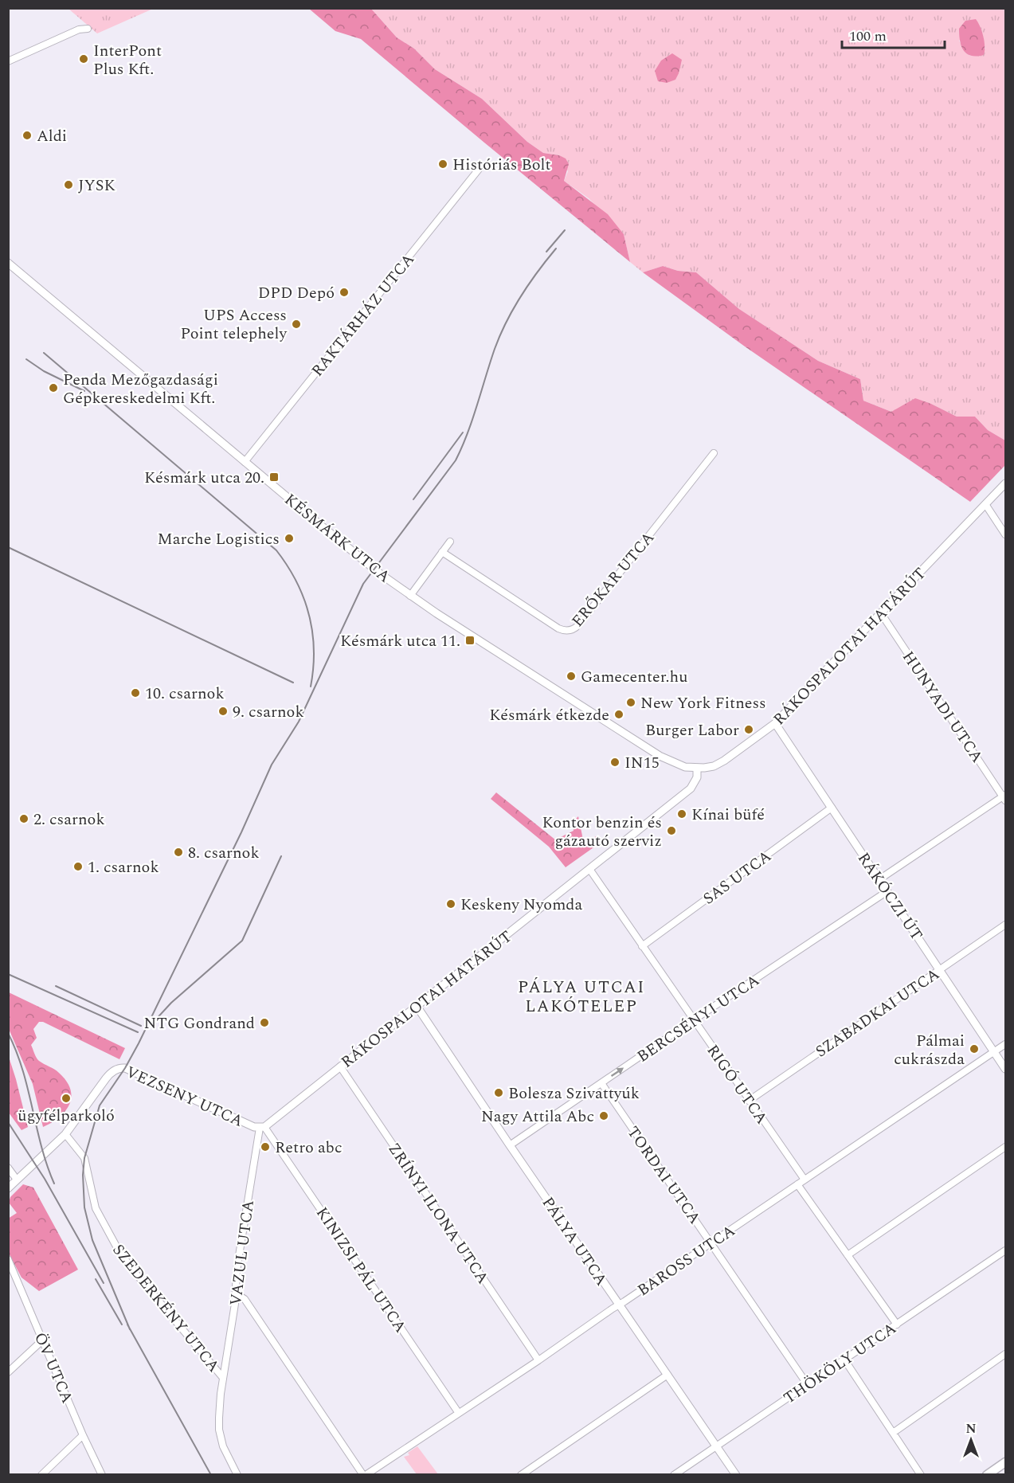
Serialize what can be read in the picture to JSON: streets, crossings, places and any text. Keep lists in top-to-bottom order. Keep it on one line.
{"streets":{"street":["RAKTÁRHÁZ UTCA","KÉSMÁRK UTCA","ERŐKAR UTCA","RÁKOSPALOTAI HATÁRÚT","HUNYADI UTCA","SAS UTCA","RÁKÓCZI ÚT","SZABADKAI UTCA","BERCSÉNYI UTCA","RIGÓ UTCA","VEZSENY UTCA","TORDAI UTCA","ZRÍNYI ILONA UTCA","PÁLYA UTCA","VAZUL UTCA","BAROSS UTCA","KINIZSI PÁL UTCA","SZEDERKÉNY UTCA","THÖKÖLY UTCA","ÖV UTCA"]},"crossings":[["RAKTÁRHÁZ UTCA","KÉSMÁRK UTCA"],["KÉSMÁRK UTCA","RÁKOSPALOTAI HATÁRÚT"],["RÁKOSPALOTAI HATÁRÚT","HUNYADI UTCA"],["RÁKOSPALOTAI HATÁRÚT","RÁKÓCZI ÚT"],["RÁKOSPALOTAI HATÁRÚT","RIGÓ UTCA"],["RÁKOSPALOTAI HATÁRÚT","VEZSENY UTCA"],["RÁKOSPALOTAI HATÁRÚT","ZRÍNYI ILONA UTCA"],["RÁKOSPALOTAI HATÁRÚT","PÁLYA UTCA"],["RÁKOSPALOTAI HATÁRÚT","VAZUL UTCA"],["RÁKOSPALOTAI HATÁRÚT","KINIZSI PÁL UTCA"],["SAS UTCA","RÁKÓCZI ÚT"],["SAS UTCA","RIGÓ UTCA"],["RÁKÓCZI ÚT","SZABADKAI UTCA"],["RÁKÓCZI ÚT","BERCSÉNYI UTCA"],["RÁKÓCZI ÚT","BAROSS UTCA"],["SZABADKAI UTCA","RIGÓ UTCA"],["BERCSÉNYI UTCA","RIGÓ UTCA"],["BERCSÉNYI UTCA","TORDAI UTCA"],["BERCSÉNYI UTCA","PÁLYA UTCA"],["RIGÓ UTCA","BAROSS UTCA"],["VEZSENY UTCA","VAZUL UTCA"],["VEZSENY UTCA","KINIZSI PÁL UTCA"],["VEZSENY UTCA","SZEDERKÉNY UTCA"],["TORDAI UTCA","BAROSS UTCA"],["TORDAI UTCA","THÖKÖLY UTCA"],["ZRÍNYI ILONA UTCA","BAROSS UTCA"],["PÁLYA UTCA","BAROSS UTCA"],["PÁLYA UTCA","THÖKÖLY UTCA"],["VAZUL UTCA","KINIZSI PÁL UTCA"],["VAZUL UTCA","SZEDERKÉNY UTCA"],["BAROSS UTCA","KINIZSI PÁL UTCA"]],"districts":["PÁLYA UTCAI LAKÓTELEP"],"places":{"other":["InterPont Plus Kft.","Aldi","Históriás Bolt","JYSK","DPD Depó","UPS Access Point telephely","Penda Mezőgazdasági Gépkereskedelmi Kft.","Marche Logistics","Gamecenter.hu","10. csarnok","New York Fitness","9. csarnok","Késmárk étkezde","Burger Labor","IN15","Kínai büfé","2. csarnok","Kontor benzin és gázautó szerviz","8. csarnok","1. csarnok","Keskeny Nyomda","NTG Gondrand","Pálmai cukrászda","Bolesza Szivattyúk","ügyfélparkoló","Nagy Attila Abc","Retro abc"],"transit":["Késmárk utca 20.","Késmárk utca 11."]},"scale_bar":"100 m","north":"top"}
